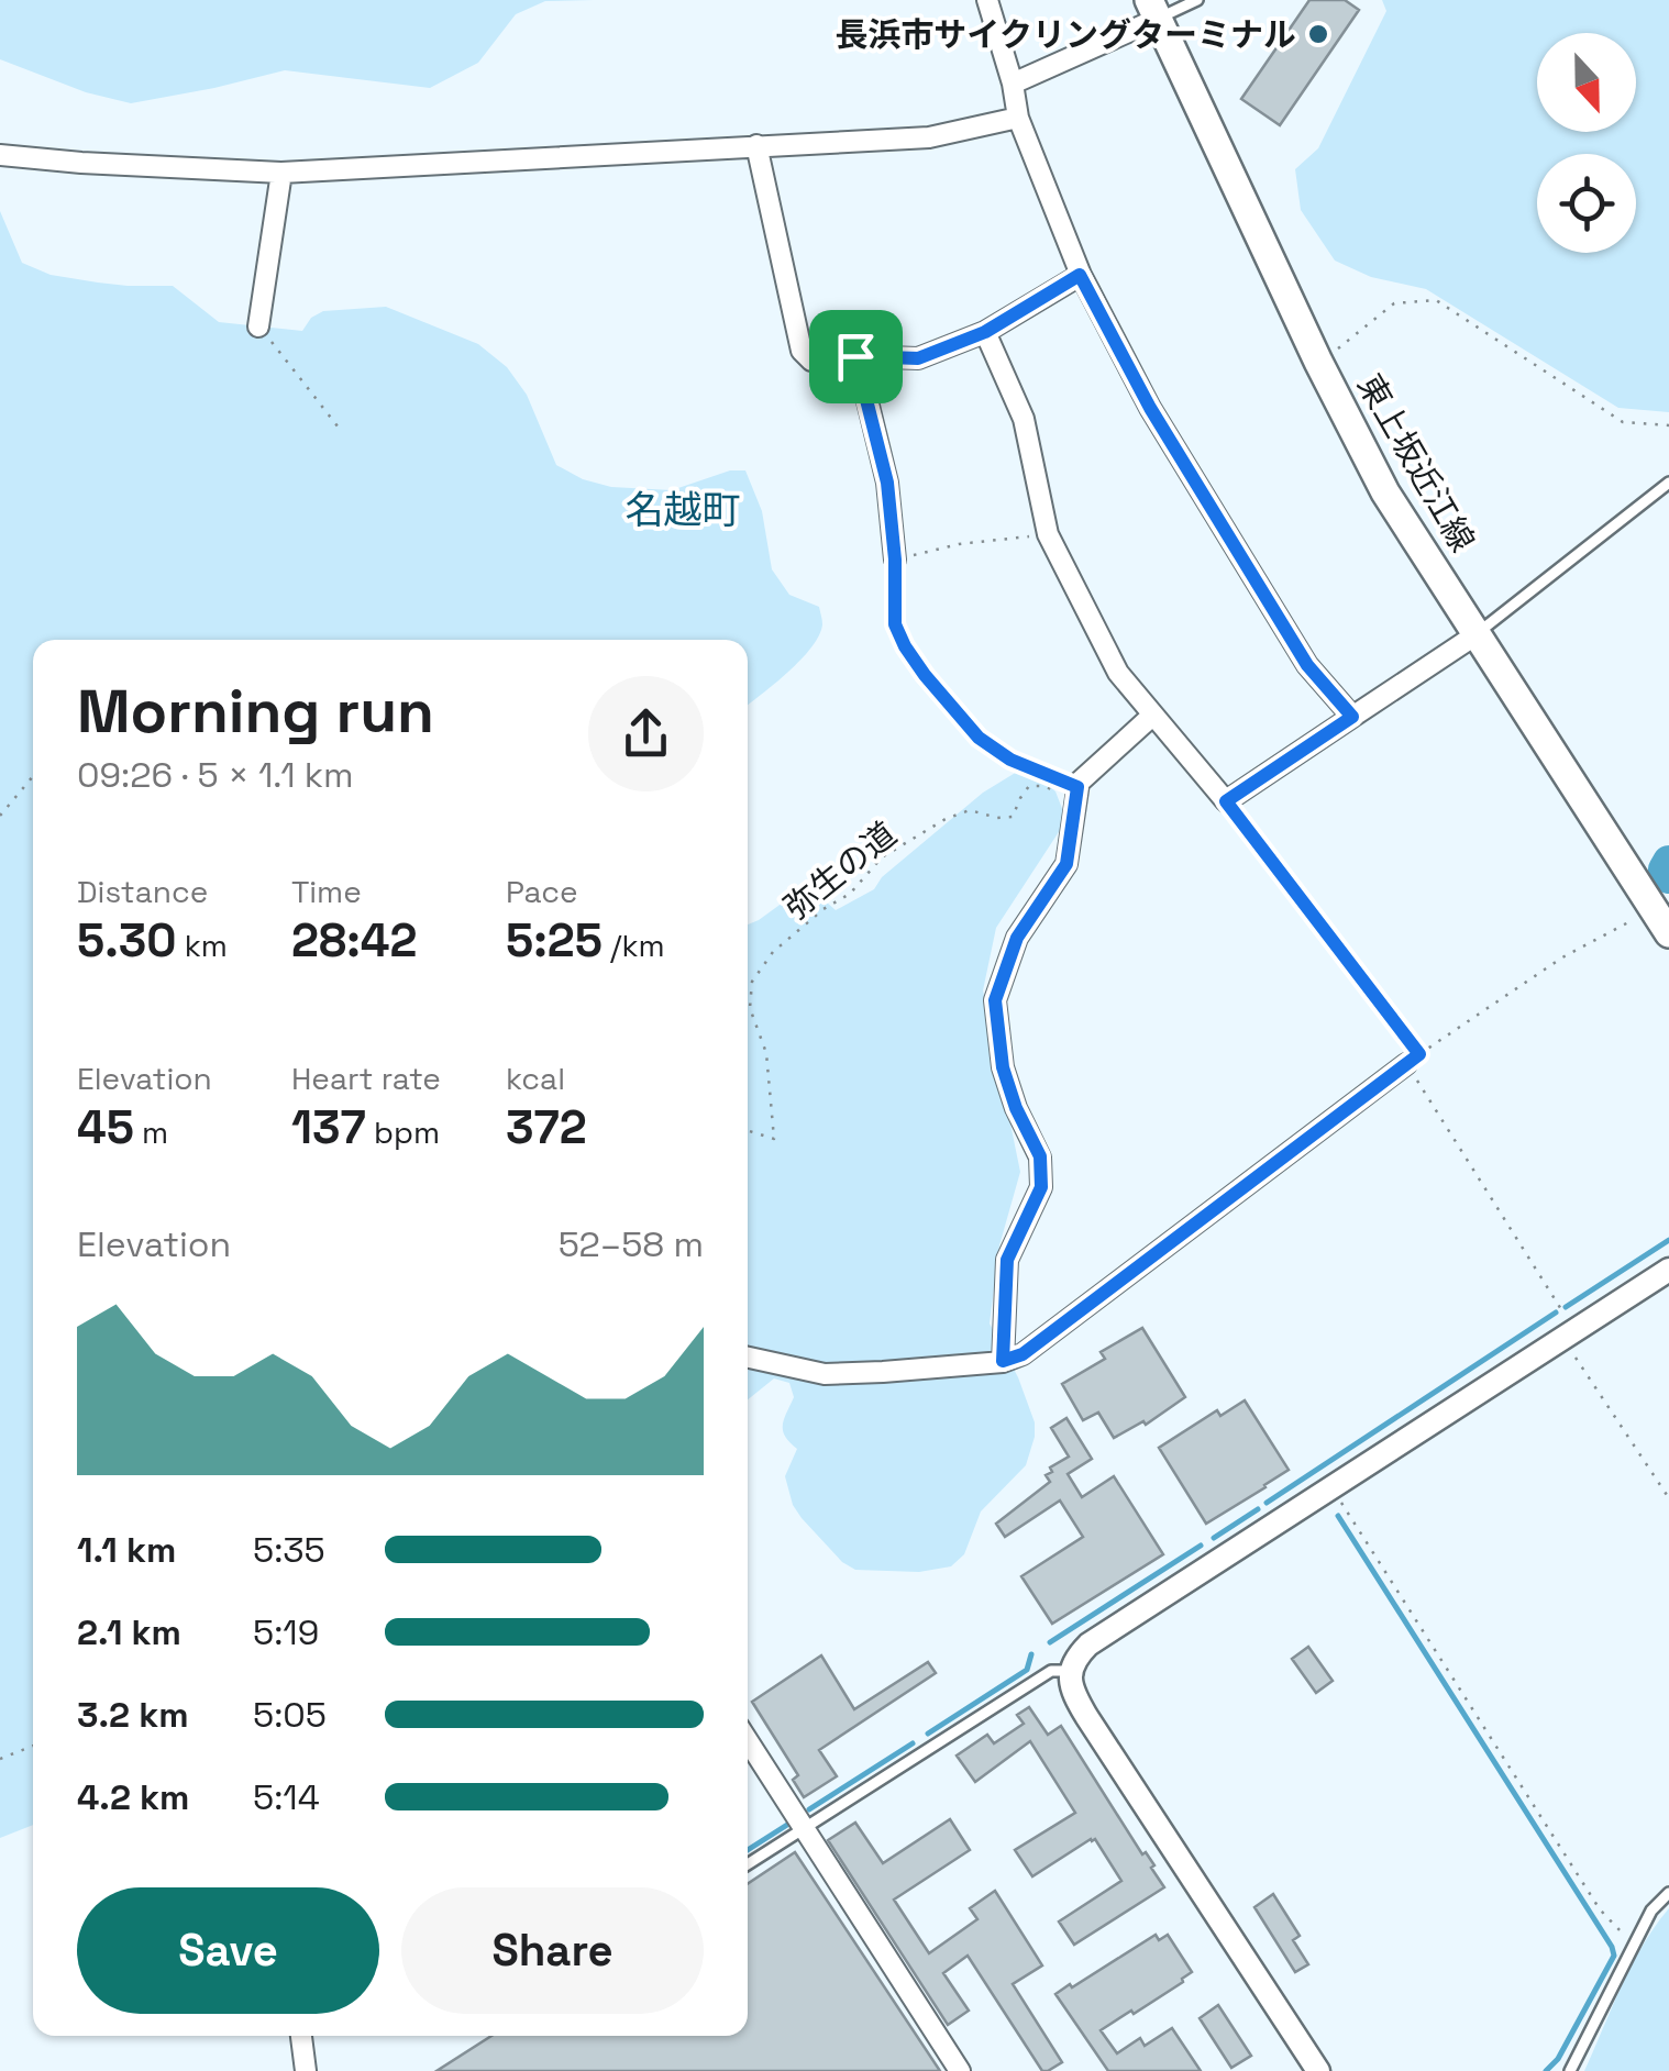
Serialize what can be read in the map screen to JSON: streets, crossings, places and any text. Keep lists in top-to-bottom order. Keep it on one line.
{"streets":{"main road":["東上坂近江線"],"path":["弥生の道"]},"districts":["名越町"],"places":["長浜市サイクリングターミナル"],"north":"bottom","page":{"heading":["Morning run","09:26 · 5 × 1.1 km"],"stats":[["Distance","5.30 km"],["Time","28:42"],["Pace","5:25 /km"],["Elevation","45 m"],["Heart rate","137 bpm"],["kcal","372"]],"chart":["Elevation","52–58 m"],"list":[{"name":"1.1 km","note":"5:35"},{"name":"2.1 km","note":"5:19"},{"name":"3.2 km","note":"5:05"},{"name":"4.2 km","note":"5:14"}],"buttons":["Save","Share"]}}
